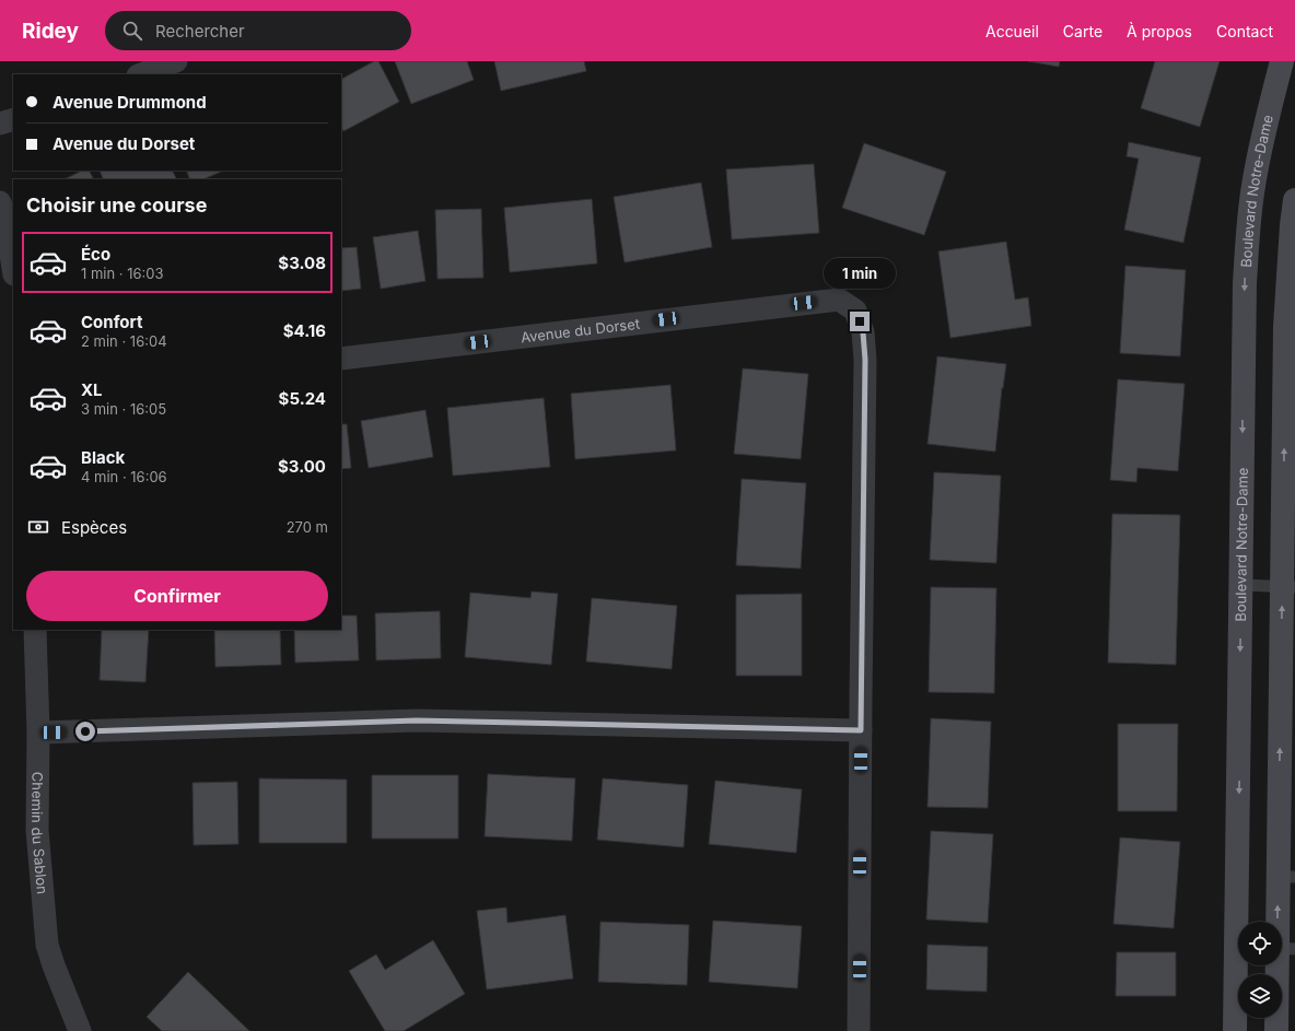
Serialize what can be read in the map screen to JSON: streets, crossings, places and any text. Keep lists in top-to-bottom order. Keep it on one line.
{"streets":{"street":["Boulevard Notre-Dame","Avenue du Dorset","Chemin du Sablon"]},"page":{"header":"Ridey","search":"Rechercher","nav":["Accueil","Carte","À propos","Contact"],"banner":["Avenue Drummond","Avenue du Dorset"],"heading":"Choisir une course","list":[{"name":"Éco","note":"1 min · 16:03","value":"$3.08"},{"name":"Confort","note":"2 min · 16:04","value":"$4.16"},{"name":"XL","note":"3 min · 16:05","value":"$5.24"},{"name":"Black","note":"4 min · 16:06","value":"$3.00"}],"bubble":"1 min","pay":["Espèces","270 m"],"buttons":"Confirmer"}}
